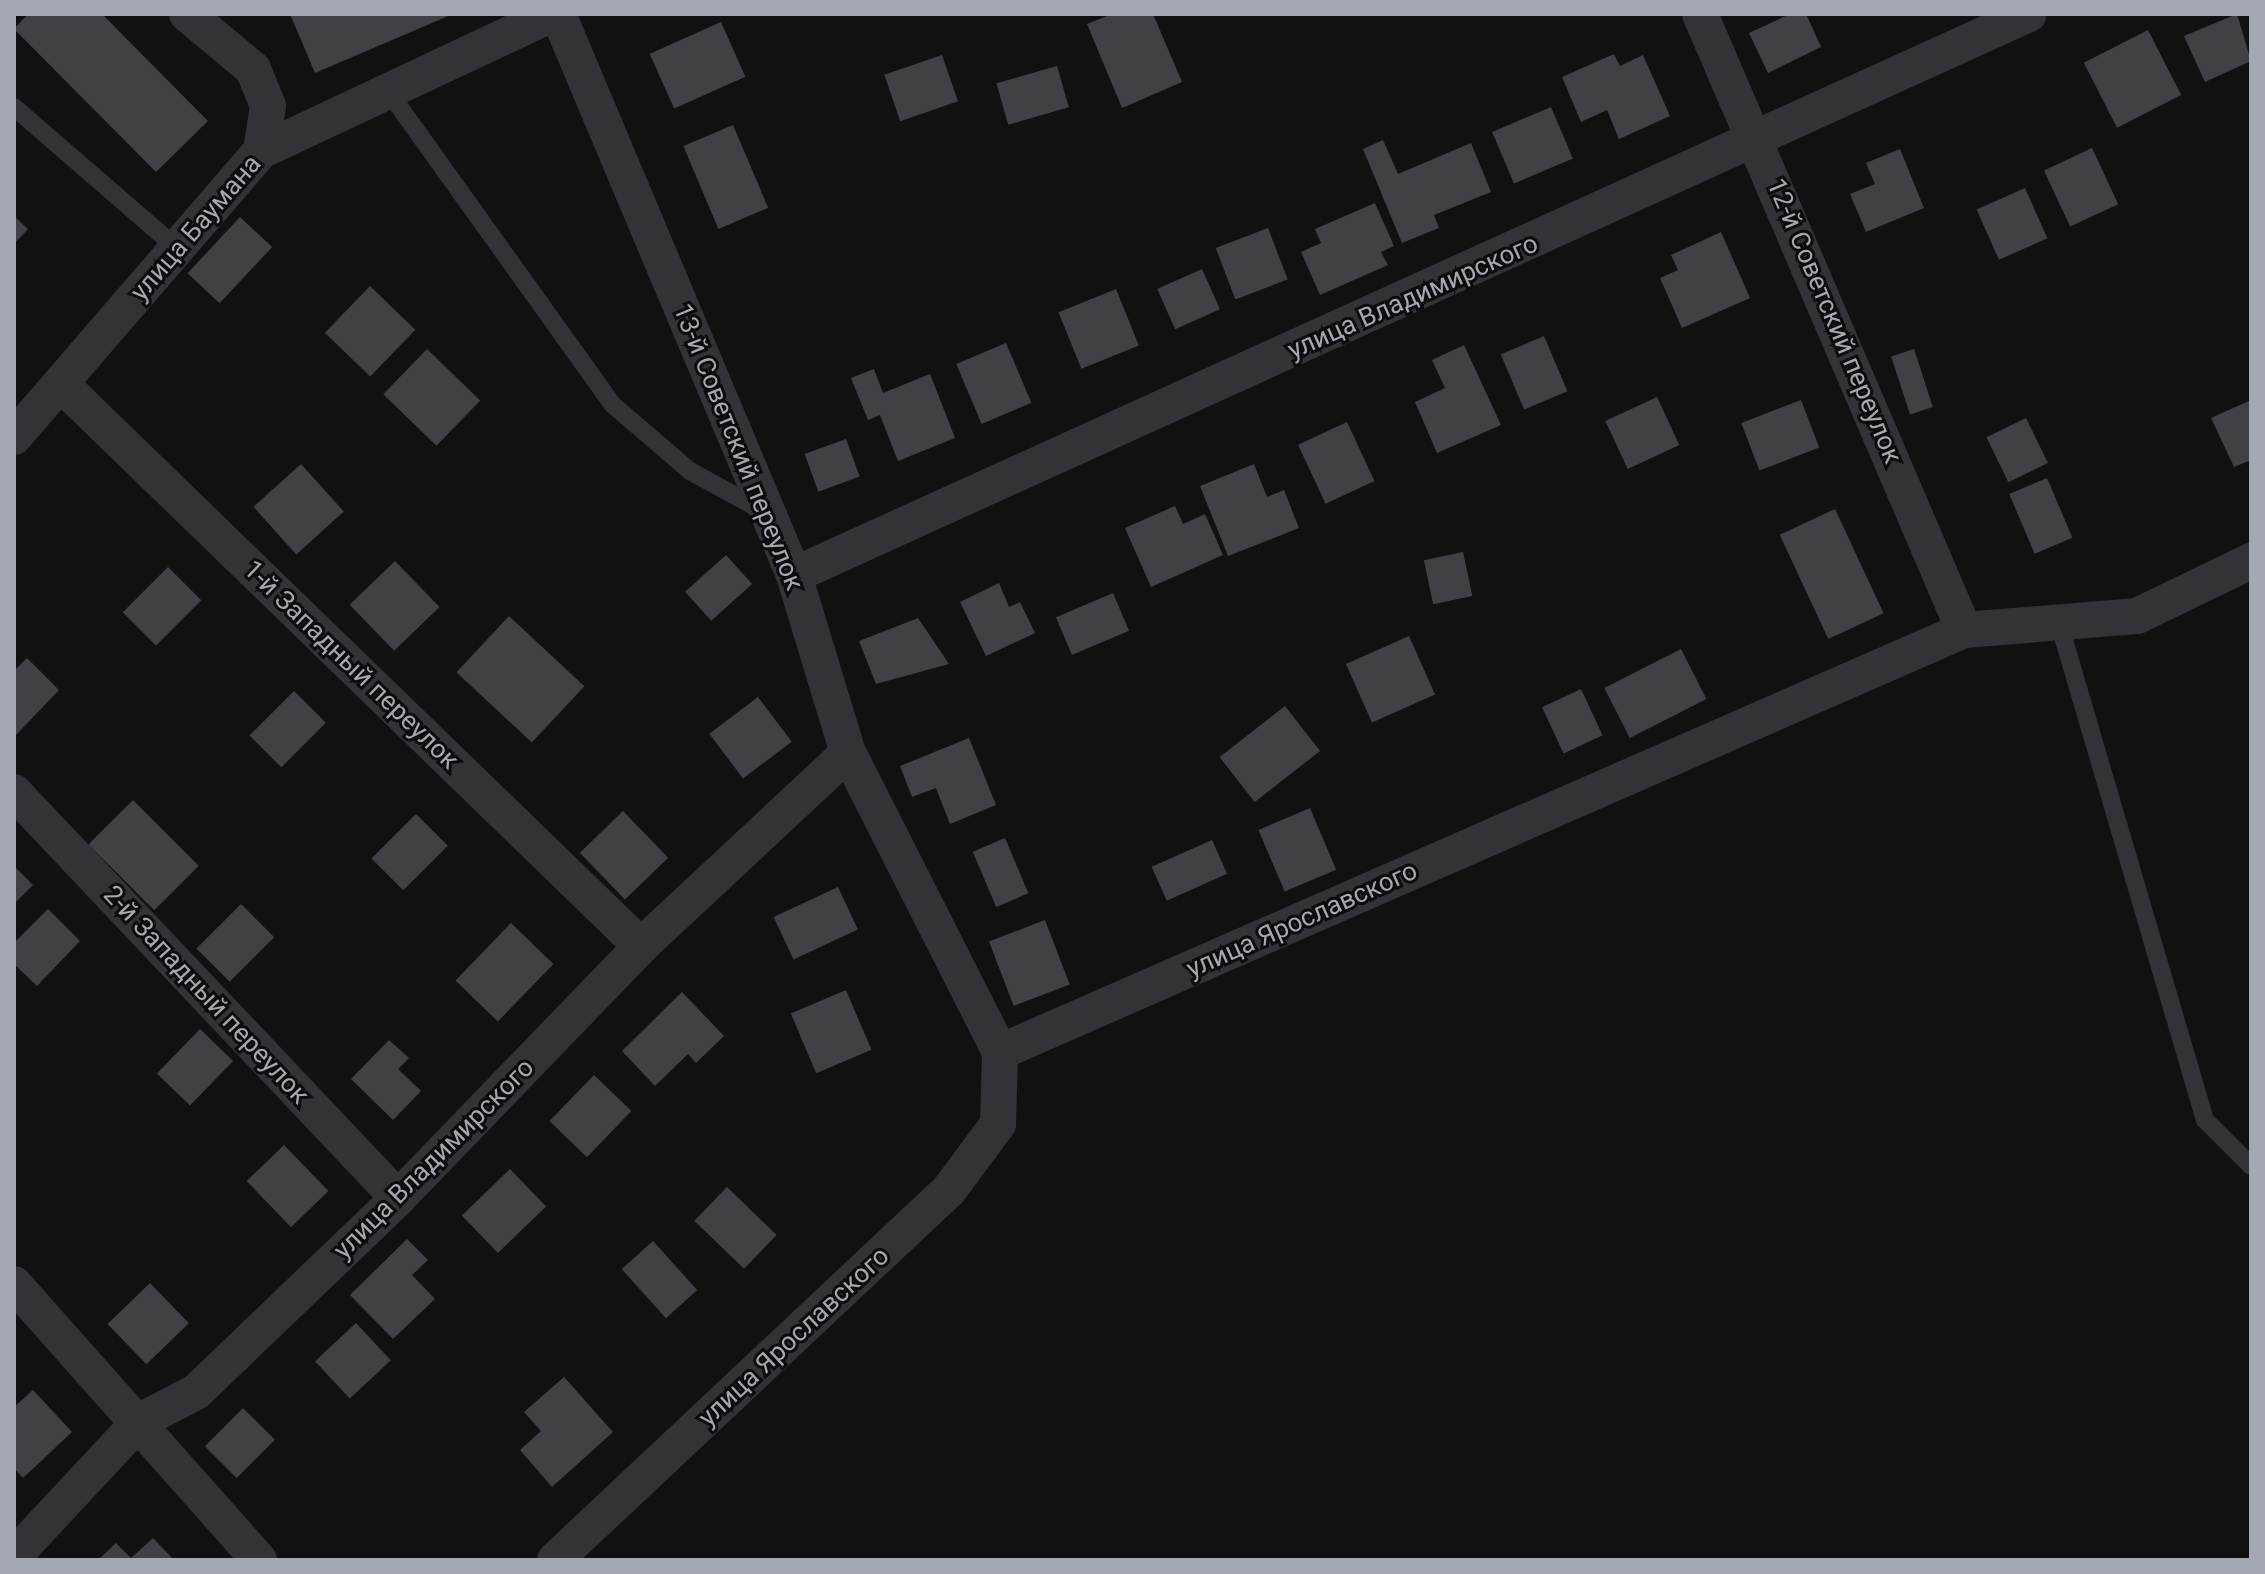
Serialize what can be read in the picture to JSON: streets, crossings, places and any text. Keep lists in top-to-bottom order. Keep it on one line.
{"streets":{"street":["улица Баумана","улица Владимирского","12-й Советский переулок","13-й Советский переулок","1-й Западный переулок","улица Ярославского","2-й Западный переулок"]},"crossings":[["улица Баумана","1-й Западный переулок"],["улица Владимирского","12-й Советский переулок"],["улица Владимирского","13-й Советский переулок"],["улица Владимирского","1-й Западный переулок"],["улица Владимирского","2-й Западный переулок"],["12-й Советский переулок","улица Ярославского"],["13-й Советский переулок","улица Ярославского"]]}
